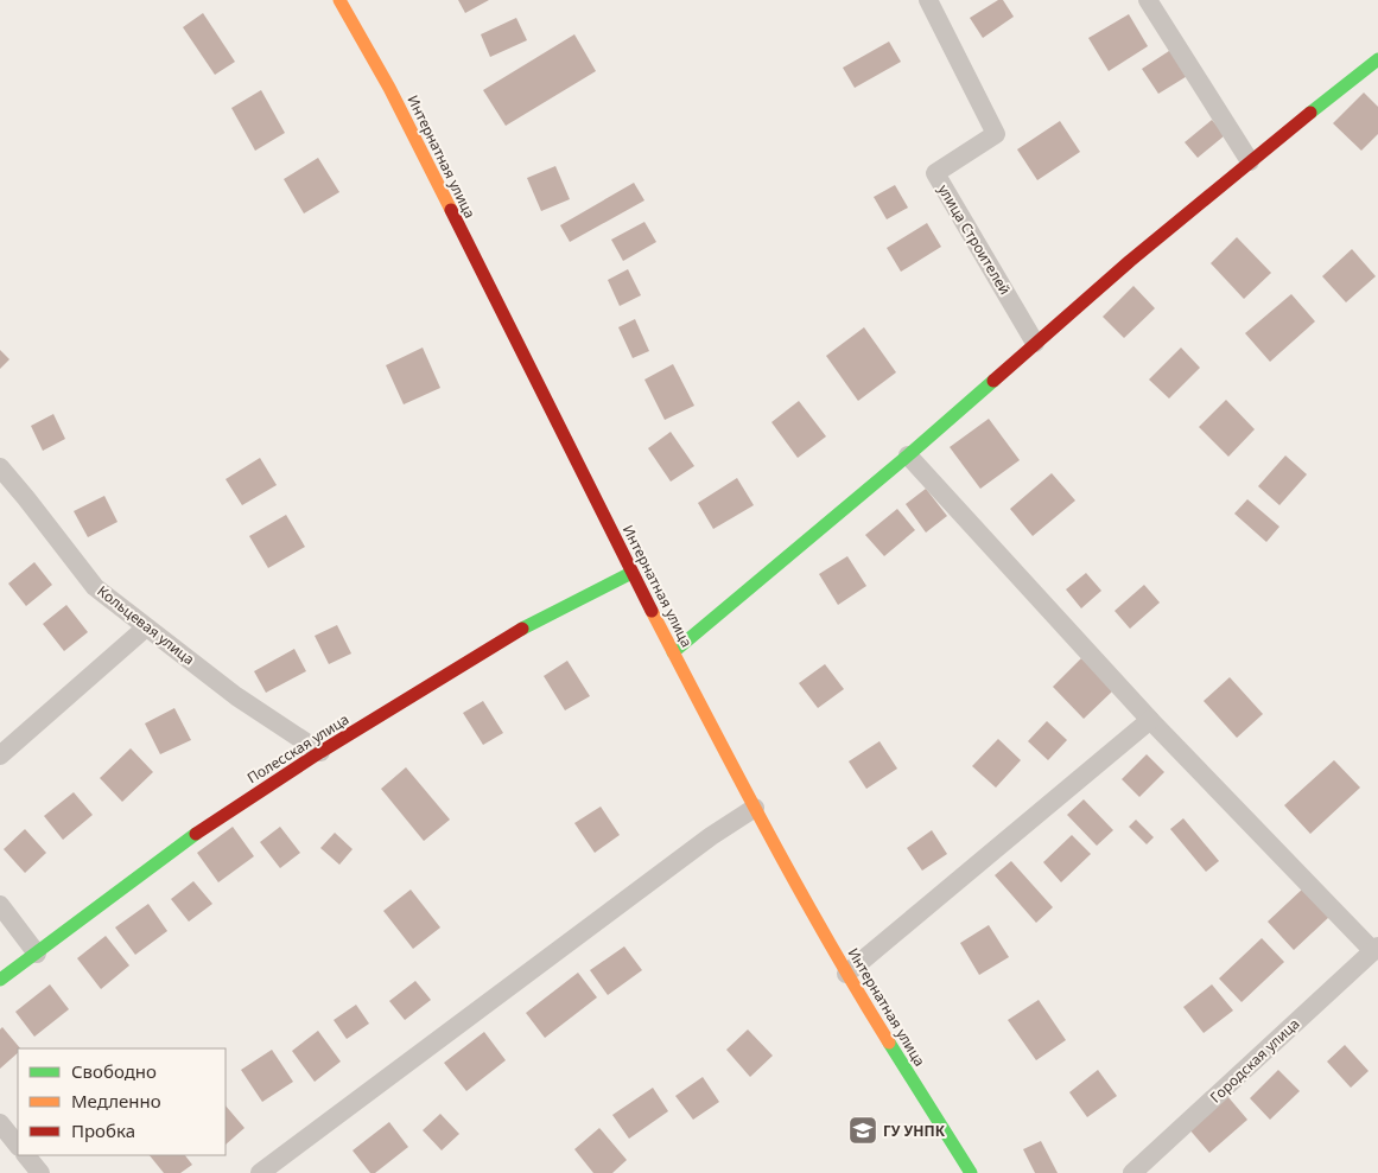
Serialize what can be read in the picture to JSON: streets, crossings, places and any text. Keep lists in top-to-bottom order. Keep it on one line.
{"streets":{"street":["Интернатная улица","улица Строителей","Кольцевая улица","Полесская улица","Городская улица"]},"crossings":[["Интернатная улица","Полесская улица"],["Кольцевая улица","Полесская улица"]],"places":{"school or university":["ГУ УНПК"]},"legend":["Свободно","Медленно","Пробка"]}
